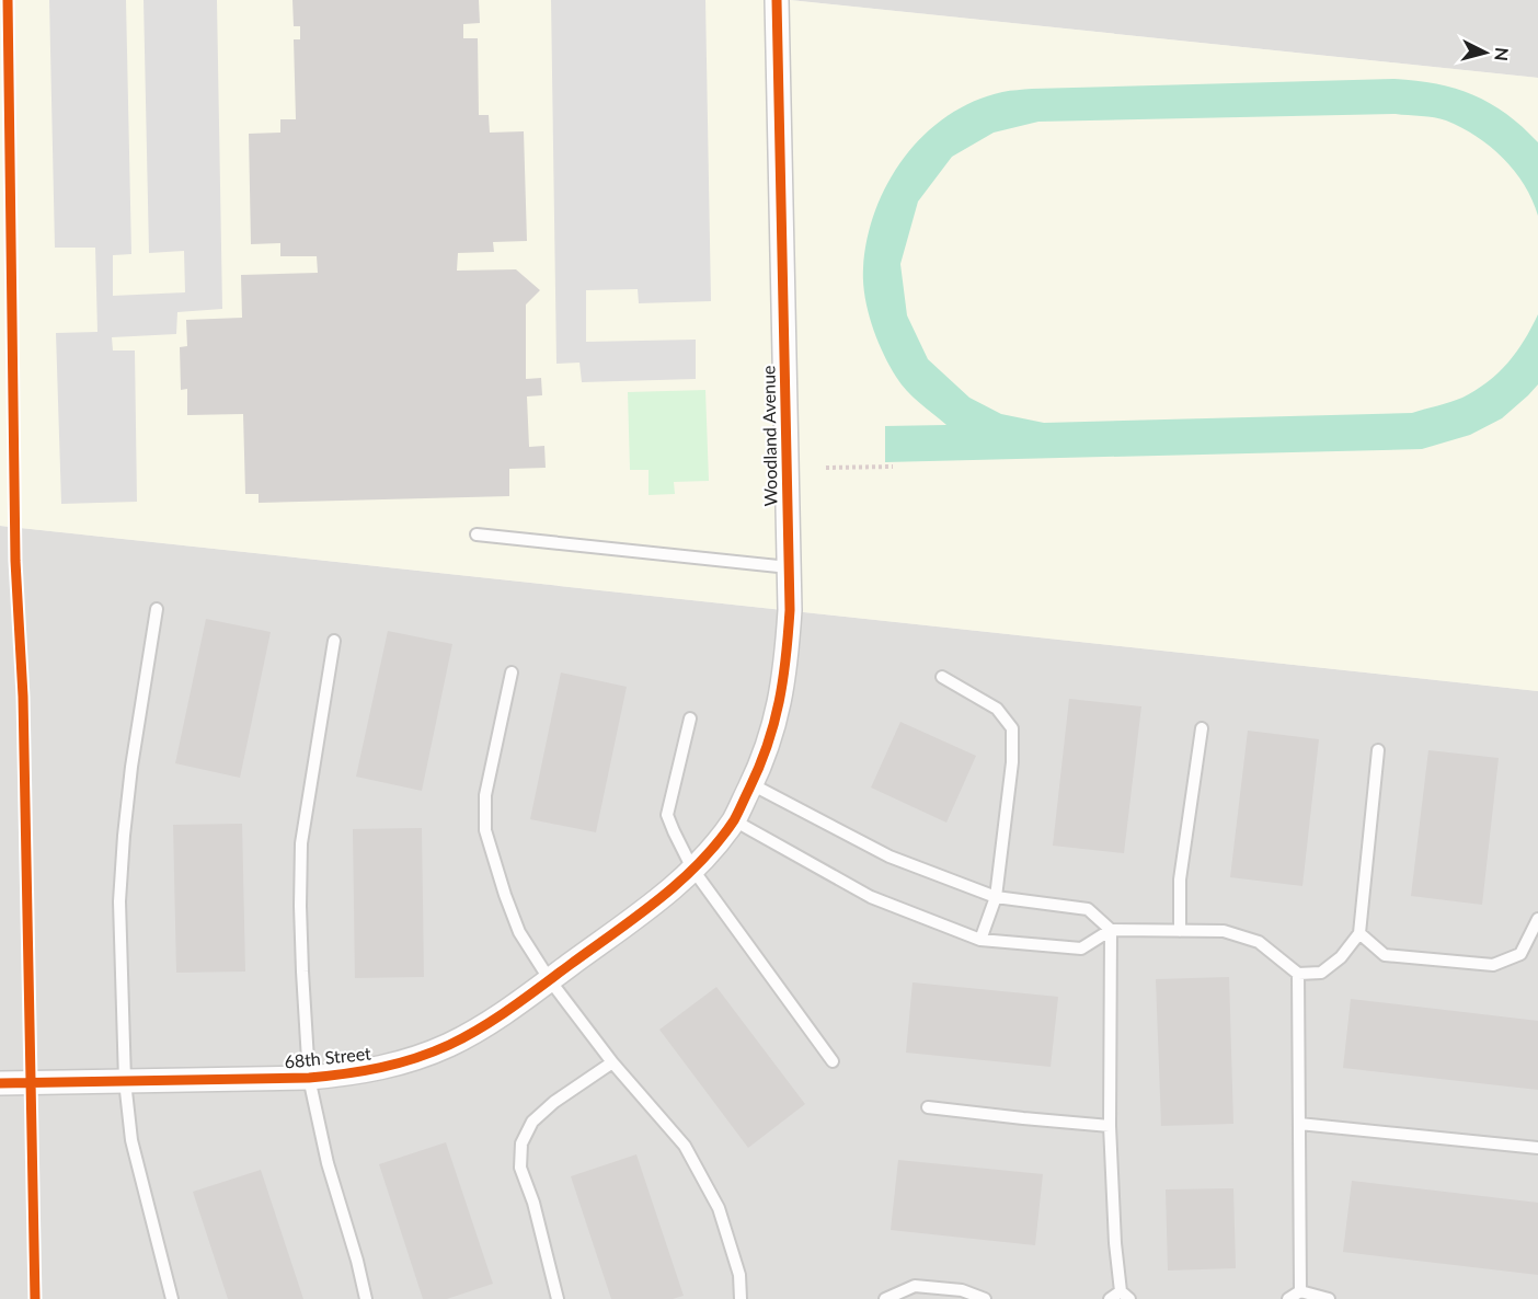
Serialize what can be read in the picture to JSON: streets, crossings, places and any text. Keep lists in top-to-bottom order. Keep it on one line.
{"streets":{"street":["Woodland Avenue","68th Street"]},"crossings":[["Woodland Avenue","68th Street"]],"north":"right"}
